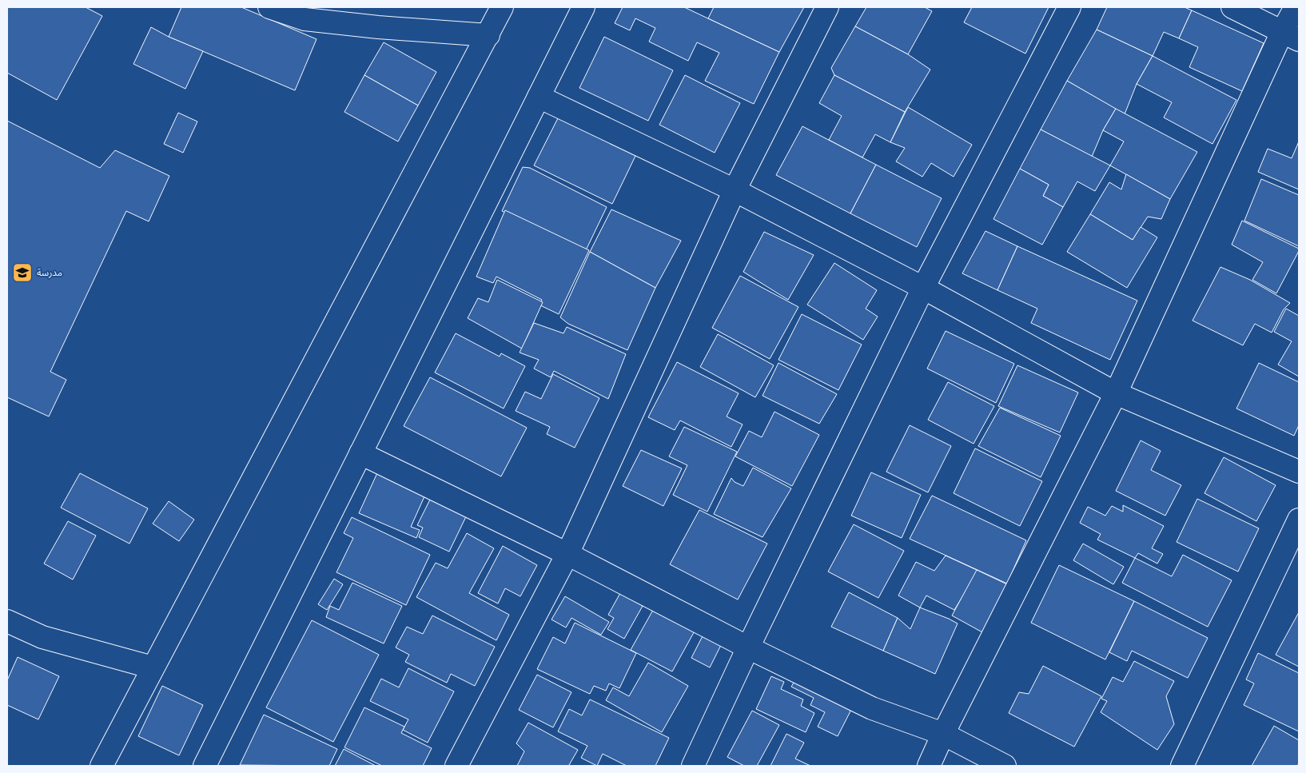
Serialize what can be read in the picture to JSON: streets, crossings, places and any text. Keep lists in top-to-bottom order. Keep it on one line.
{"places":{"school or university":["مدرسة"]}}
